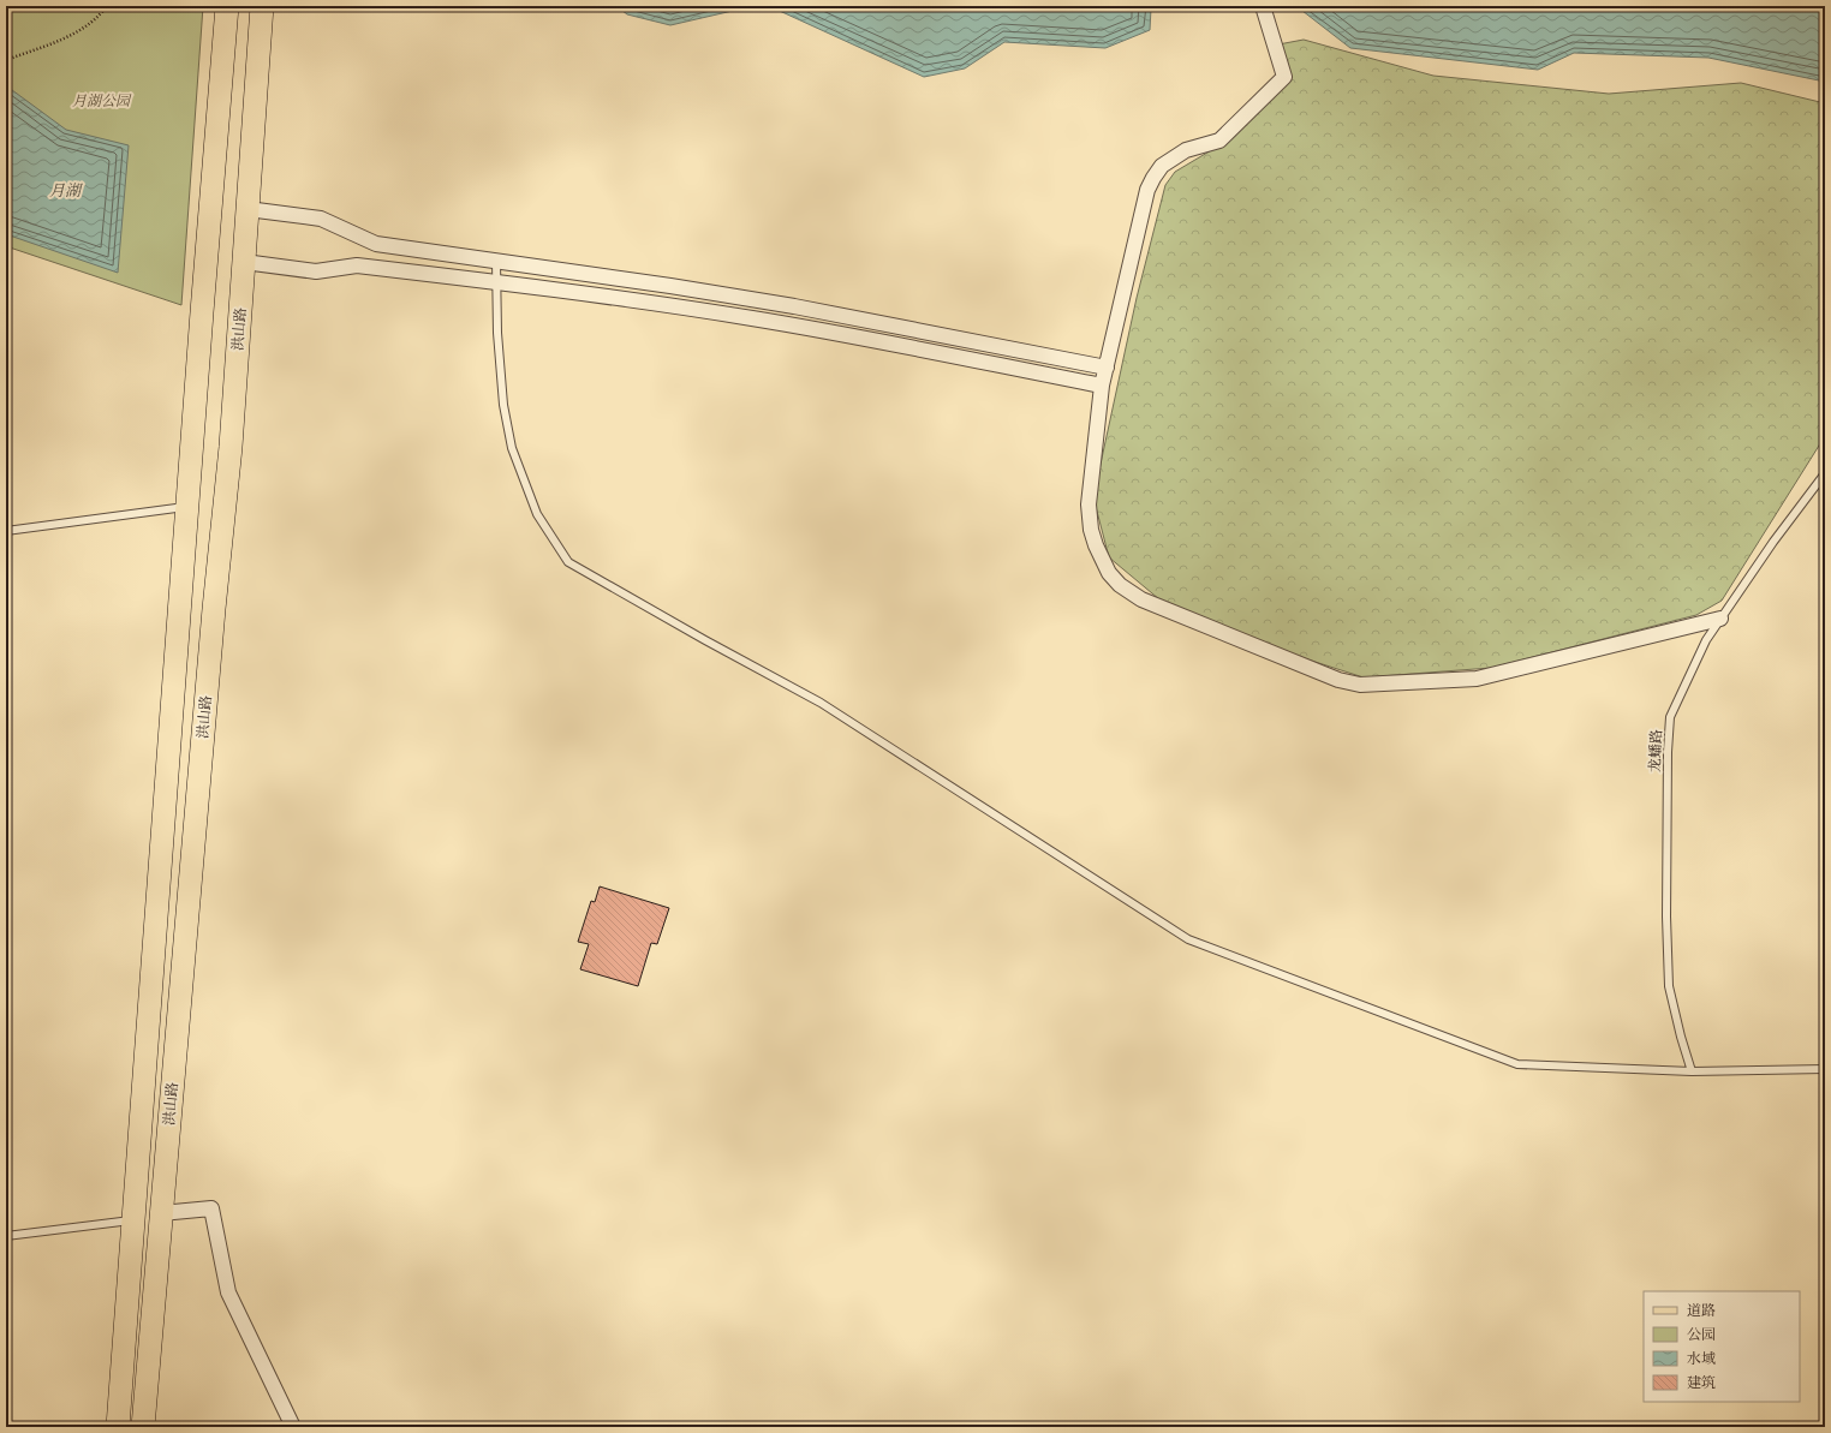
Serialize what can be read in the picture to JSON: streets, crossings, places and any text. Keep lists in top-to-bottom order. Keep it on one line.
{"streets":{"main road":["洪山路"],"lane":["龙蟠路"]},"water":["月湖"],"parks":["月湖公园"],"legend":["道路","公园","水域","建筑"]}
